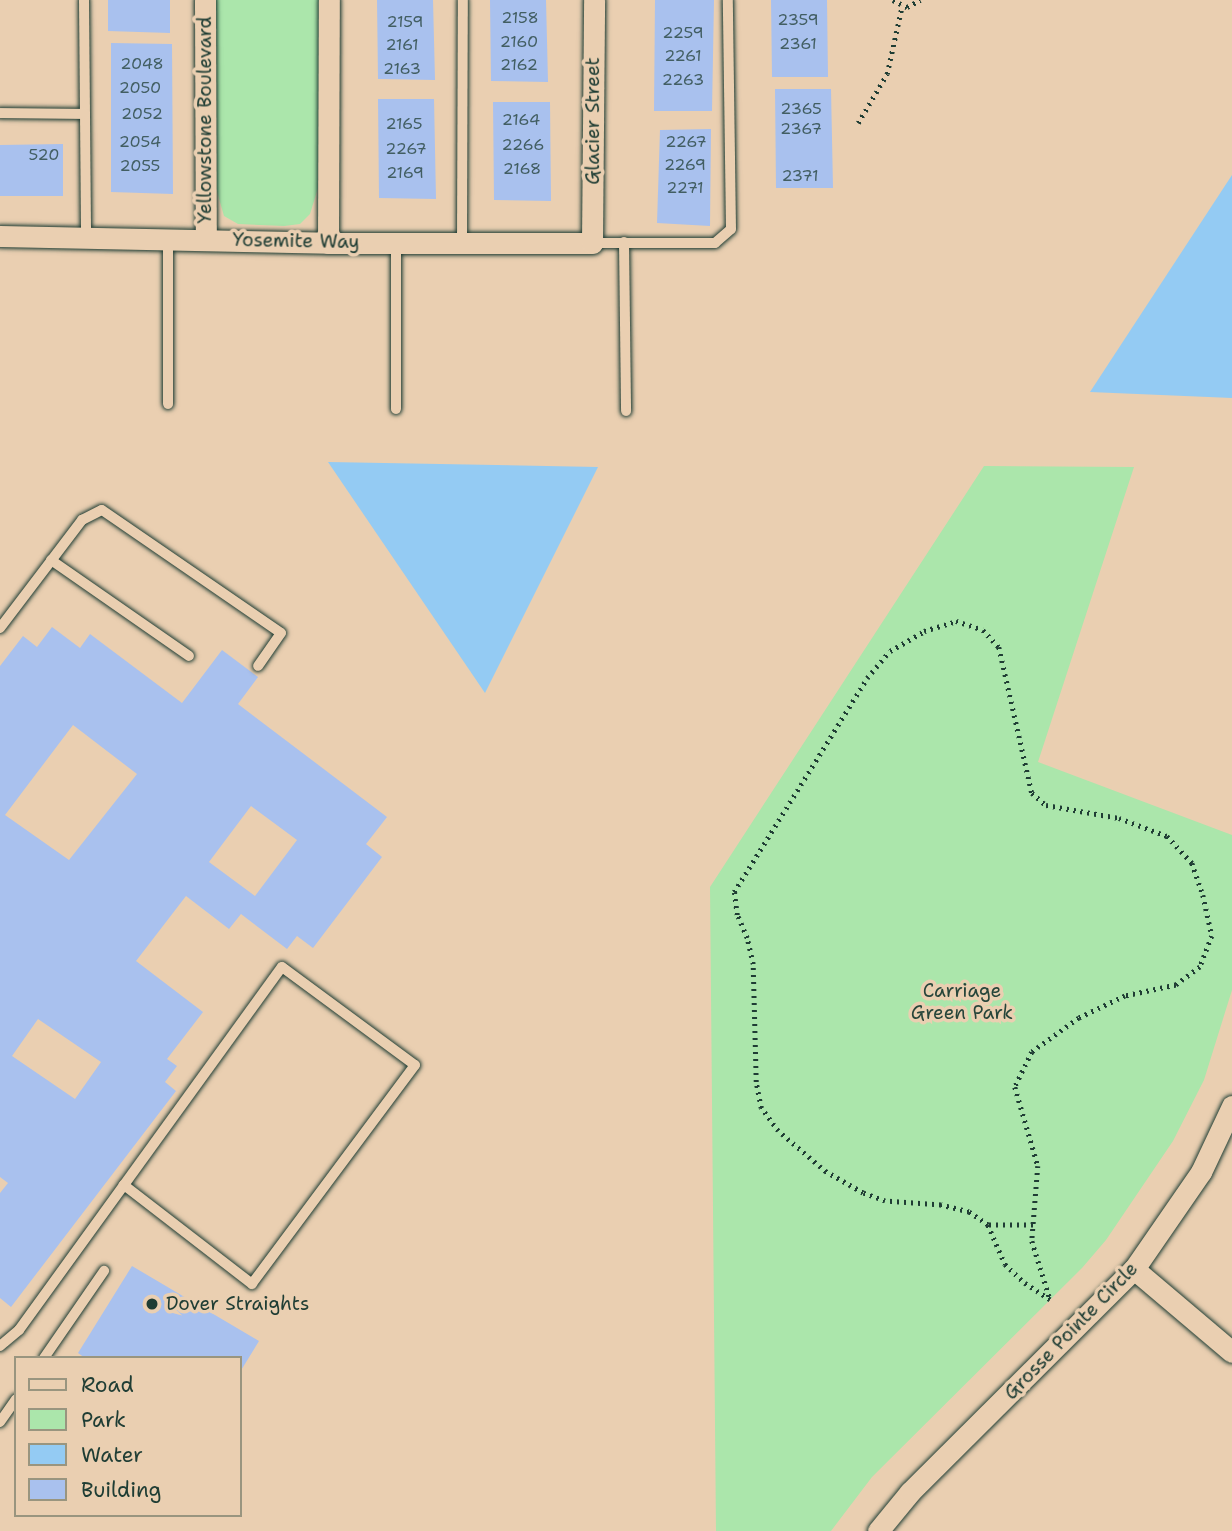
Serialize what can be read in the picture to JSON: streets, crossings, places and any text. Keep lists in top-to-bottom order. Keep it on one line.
{"streets":{"street":["Yellowstone Boulevard","Glacier Street","Yosemite Way","Grosse Pointe Circle"]},"crossings":[["Yellowstone Boulevard","Yosemite Way"],["Glacier Street","Yosemite Way"]],"parks":["Carriage Green Park"],"places":["Dover Straights"],"house_numbers":["2158","2359","2159","2259","2160","2361","2161","2261","2048","2162","2163","2263","2050","2365","2052","2164","2165","2367","2054","2267","2266","2267","520","2269","2055","2168","2169","2371","2271"],"legend":["Road","Park","Water","Building"]}
